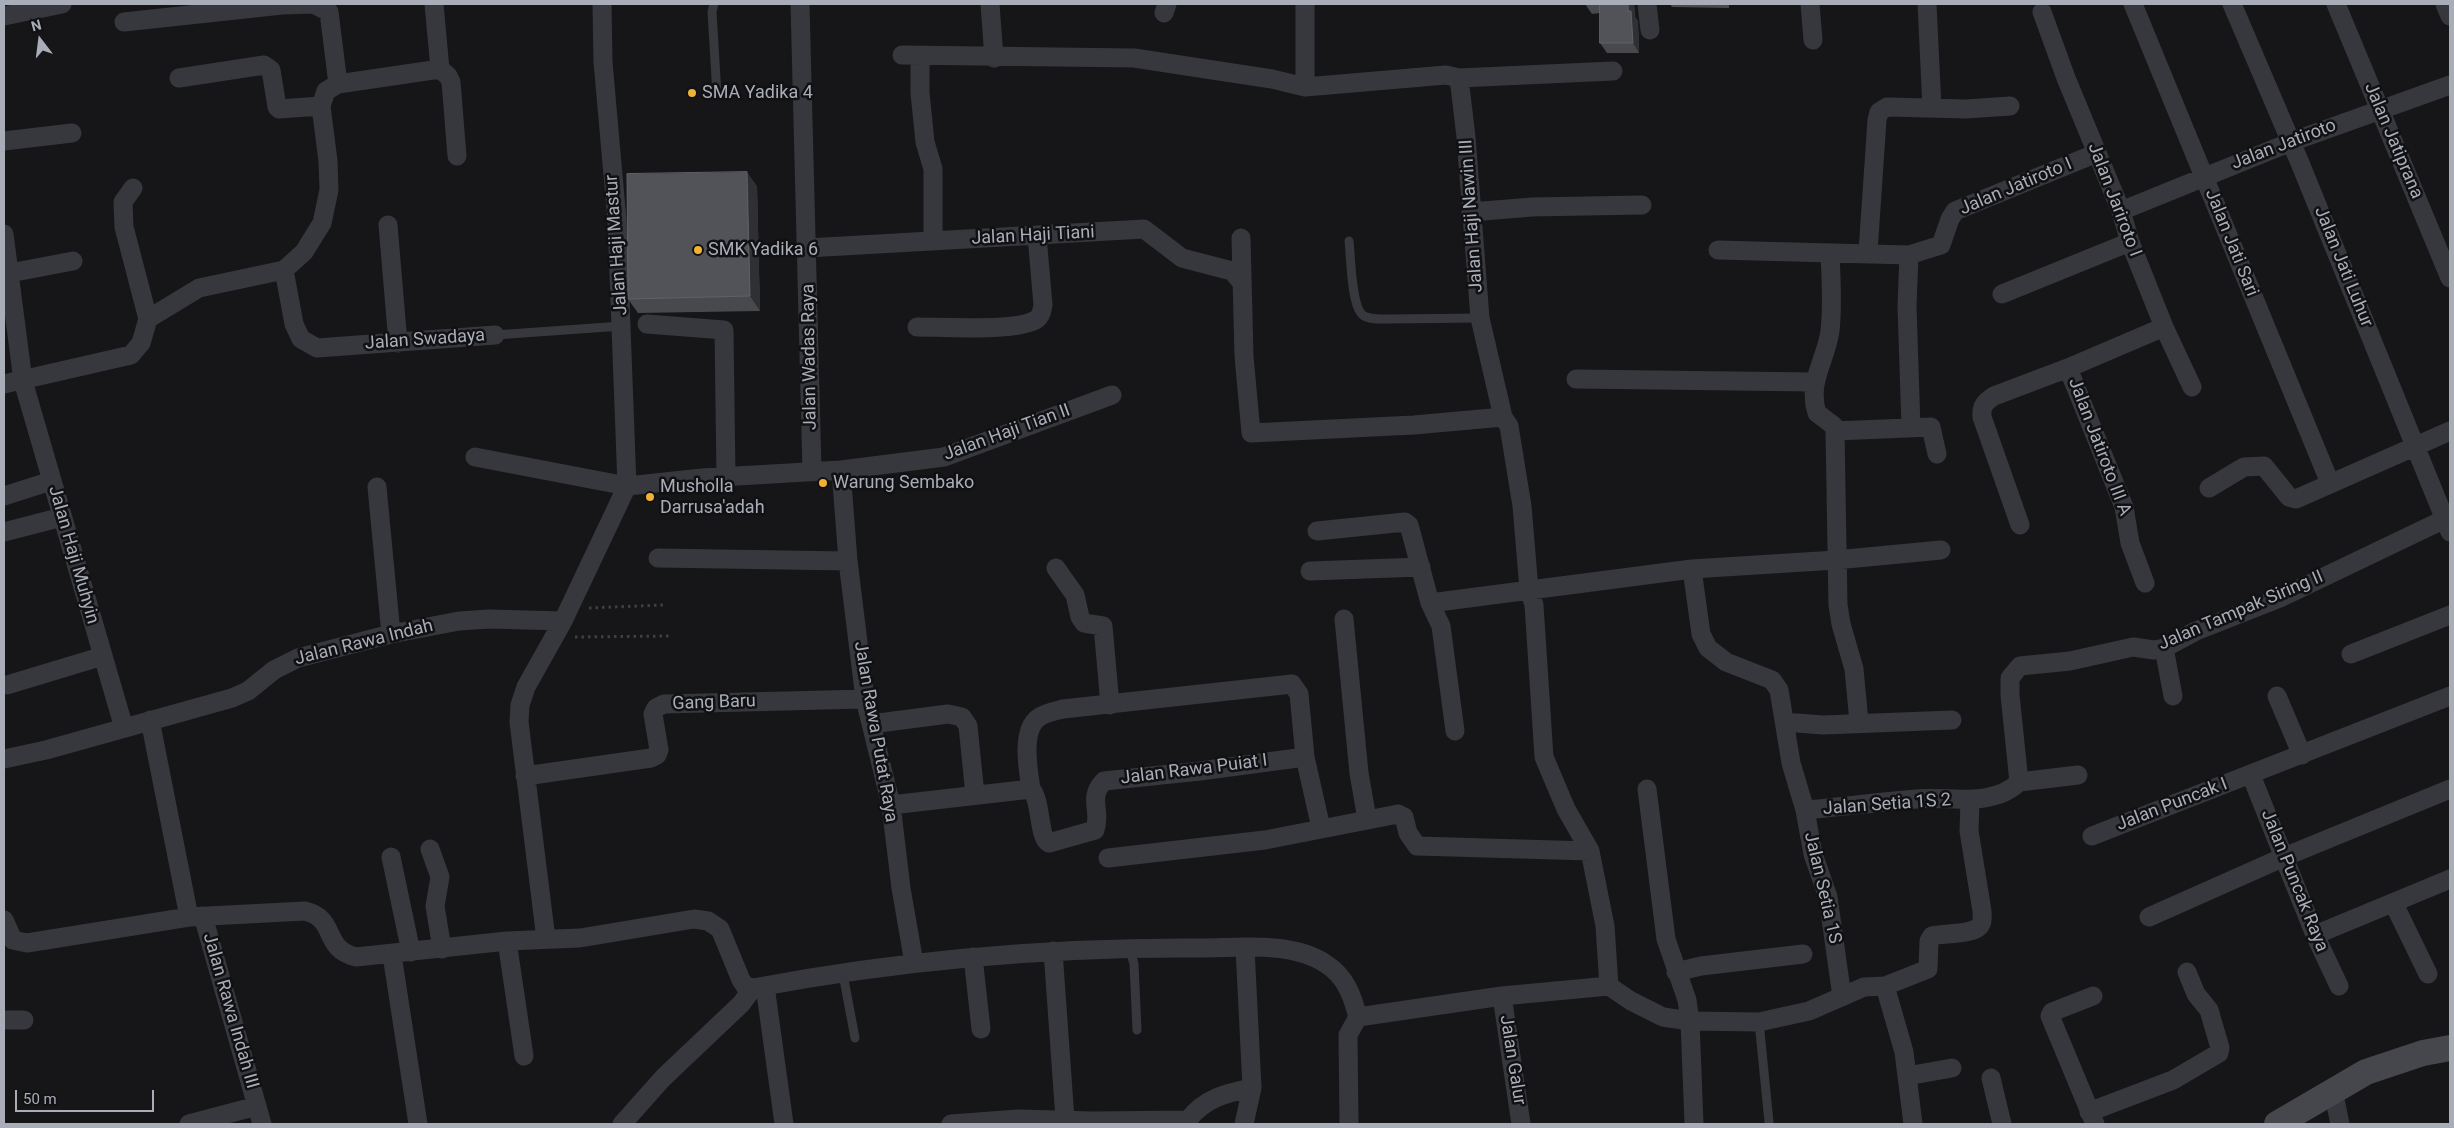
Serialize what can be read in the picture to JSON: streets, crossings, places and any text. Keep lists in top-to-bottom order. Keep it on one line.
{"streets":{"street":["Jalan Jatiprana","Jalan Jatiroto","Jalan Jatiroto I","Jalan Jariroto I","Jalan Haji Nawin III","Jalan Haji Tiani","Jalan Jati Sari","Jalan Haji Mastur","Jalan Jati Luhur","Jalan Swadaya","Jalan Wadas Raya","Jalan Haji Tian II","Jalan Jatiroto III A","Jalan Haji Muhyin","Jalan Tampak Siring II","Jalan Rawa Indah","Gang Baru","Jalan Rawa Putat Raya","Jalan Rawa Puiat I","Jalan Setia 1S 2","Jalan Puncak I","Jalan Puncak Raya","Jalan Setia 1S","Jalan Rawa Indah III","Jalan Galur"]},"crossings":[["Jalan Jatiprana","Jalan Jatiroto"],["Jalan Jatiroto","Jalan Jariroto I"],["Jalan Jatiroto","Jalan Jati Sari"],["Jalan Jatiroto","Jalan Jati Luhur"],["Jalan Jatiroto I","Jalan Jariroto I"],["Jalan Haji Tiani","Jalan Wadas Raya"],["Jalan Haji Mastur","Jalan Swadaya"],["Jalan Haji Mastur","Jalan Haji Tian II"],["Jalan Jati Luhur","Jalan Tampak Siring II"],["Jalan Wadas Raya","Jalan Haji Tian II"],["Jalan Haji Tian II","Jalan Rawa Putat Raya"],["Jalan Haji Muhyin","Jalan Rawa Indah"],["Jalan Rawa Indah","Jalan Rawa Indah III"],["Gang Baru","Jalan Rawa Putat Raya"],["Jalan Setia 1S 2","Jalan Setia 1S"],["Jalan Puncak I","Jalan Puncak Raya"]],"places":["SMA Yadika 4","SMK Yadika 6","Warung Sembako","Musholla Darrusa'adah"],"scale_bar":"50 m","north":"top"}
